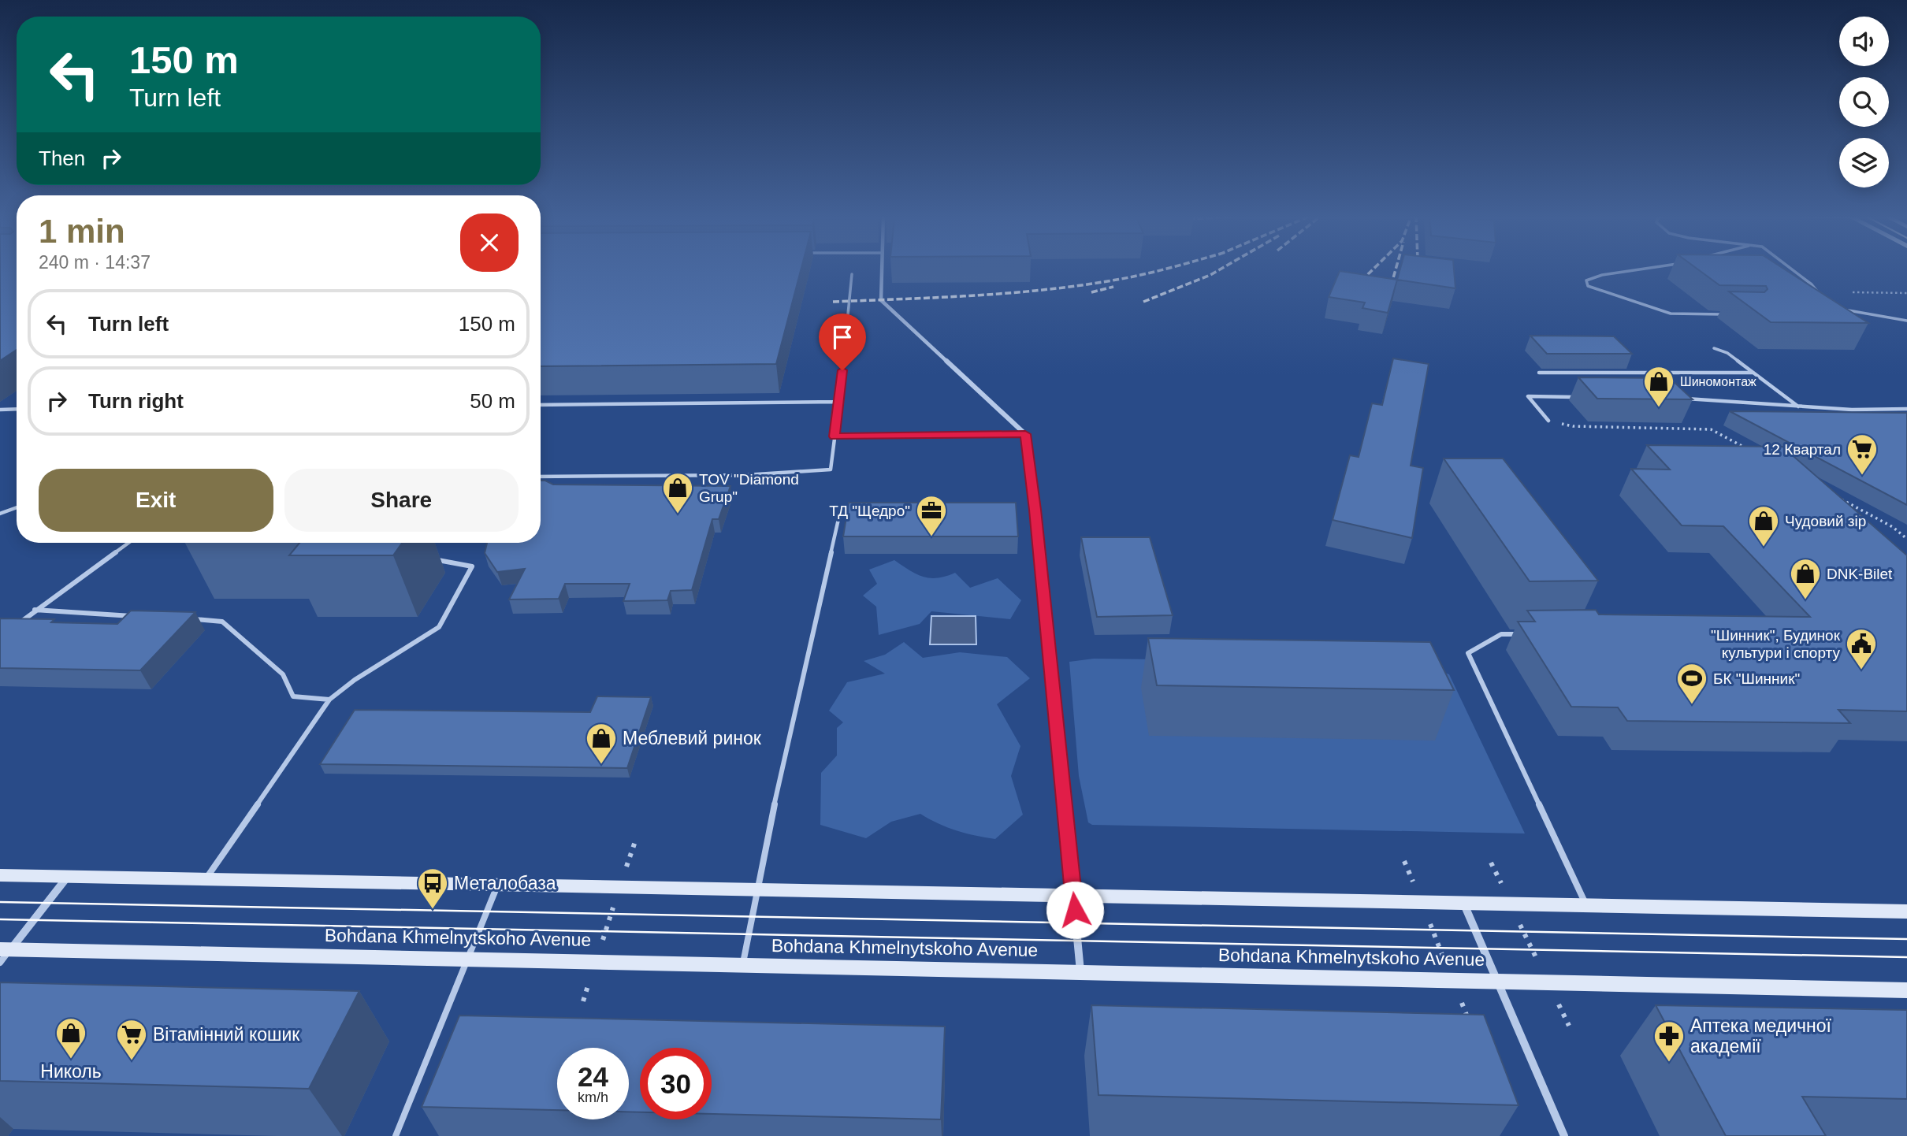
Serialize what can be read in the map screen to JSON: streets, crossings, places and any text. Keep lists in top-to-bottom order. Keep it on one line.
{"streets":{"main road":["Bohdana Khmelnytskoho Avenue"]},"places":{"shop":["Шиномонтаж","TOV \"Diamond Grup\"","Чудовий зір","DNK-Bilet","Меблевий ринок","Николь"],"supermarket":["12 Квартал","Вітамінний кошик"],"office":["ТД \"Щедро\""],"public building":["\"Шинник\", Будинок культури і спорту"],"sports":["БК \"Шинник\""],"bus stop":["Металобаза"],"pharmacy":["Аптека медичної академії"]},"page":{"turn":["150 m","Turn left"],"then":"Then","heading":["1 min","240 m · 14:37"],"list":[{"name":"Turn left","value":"150 m"},{"name":"Turn right","value":"50 m"}],"buttons":["Exit","Share"],"speed":"24 km/h","limit":"30"}}
